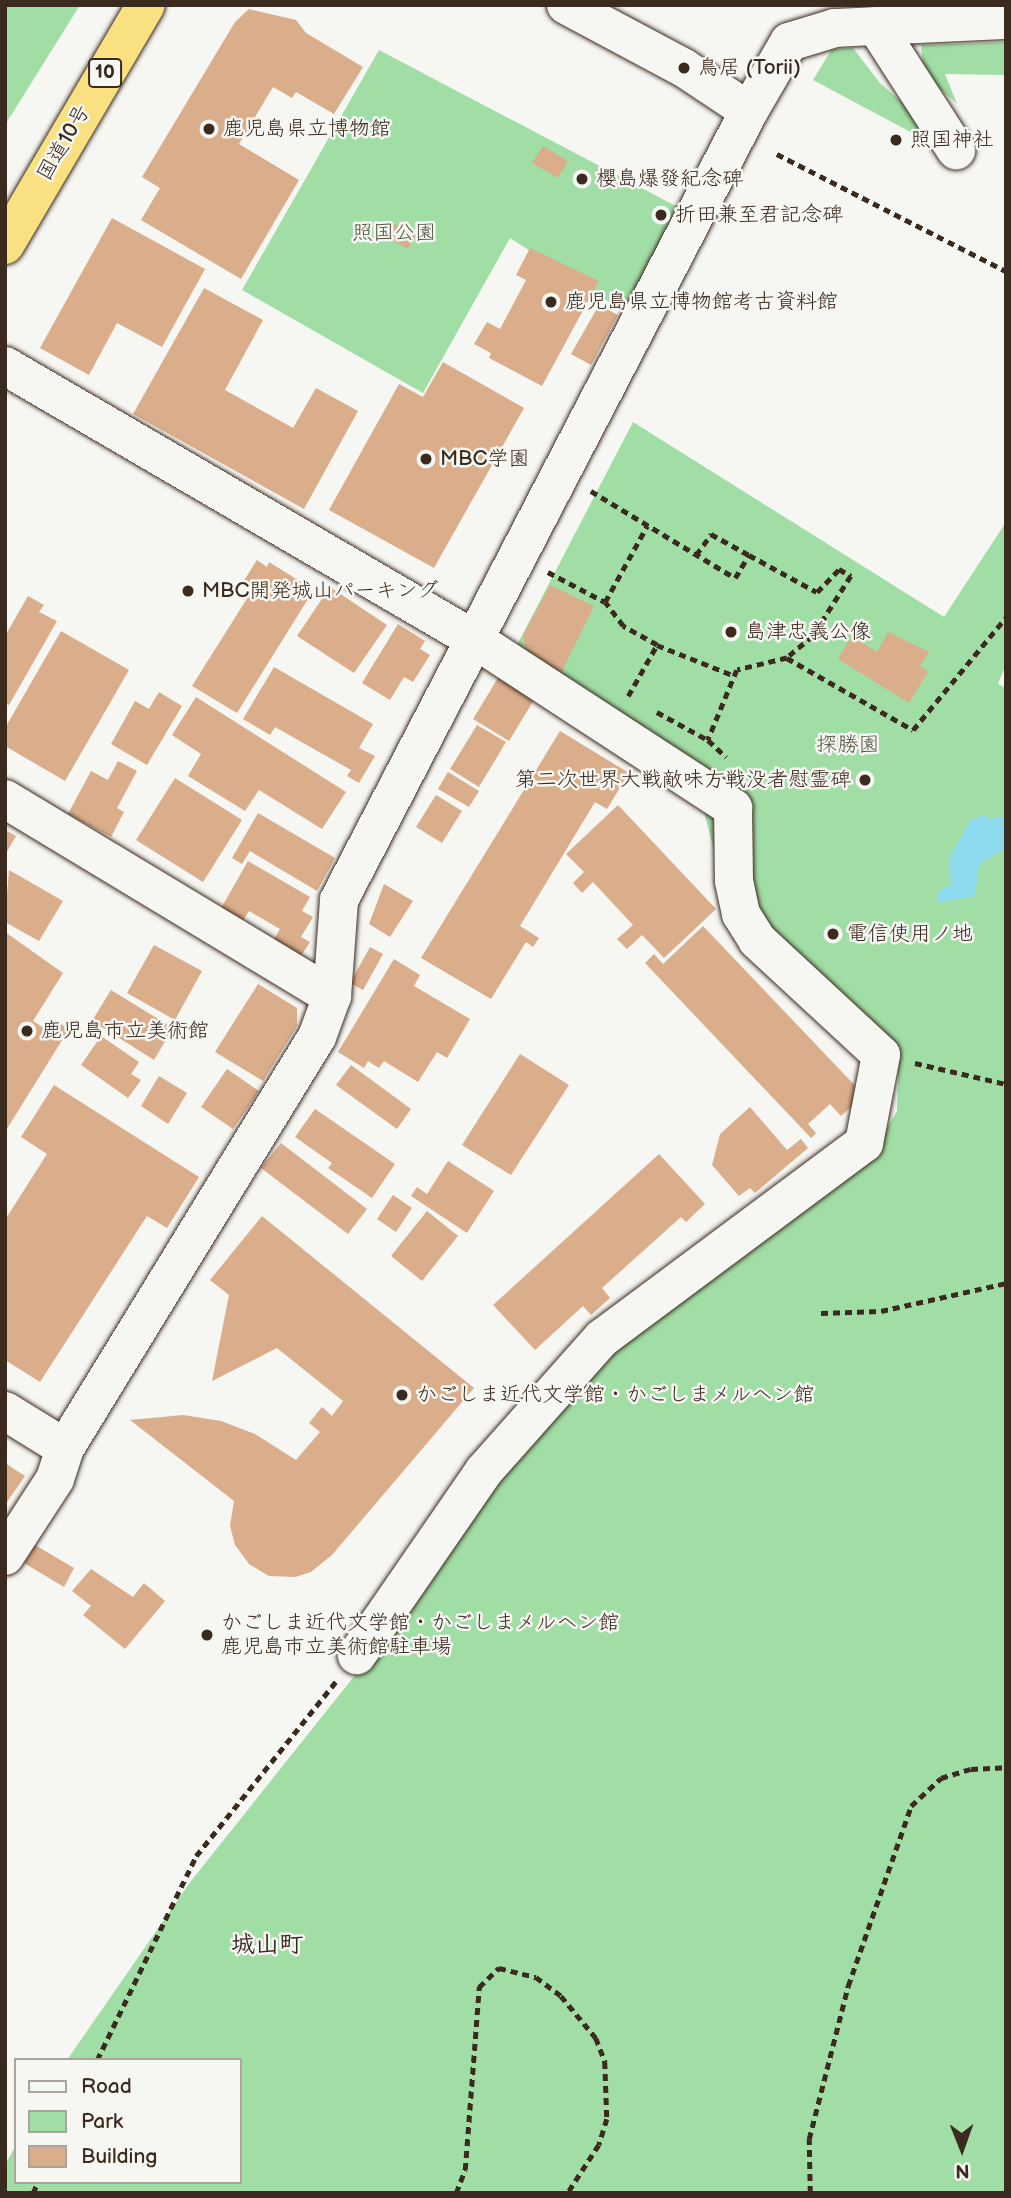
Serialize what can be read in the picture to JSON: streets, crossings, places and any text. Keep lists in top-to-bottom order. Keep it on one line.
{"streets":{"highway":["10","国道10号"]},"districts":["城山町"],"parks":["照国公園","探勝園"],"places":["鳥居 (Torii)","鹿児島県立博物館","照国神社","櫻島爆發紀念碑","折田兼至君記念碑","鹿児島県立博物館考古資料館","MBC学園","MBC開発城山パーキング","島津忠義公像","第二次世界大戦敵味方戦没者慰霊碑","電信使用ノ地","鹿児島市立美術館","かごしま近代文学館・かごしまメルヘン館","かごしま近代文学館・かごしまメルヘン館 鹿児島市立美術館駐車場"],"legend":["Road","Park","Building"],"north":"bottom"}
